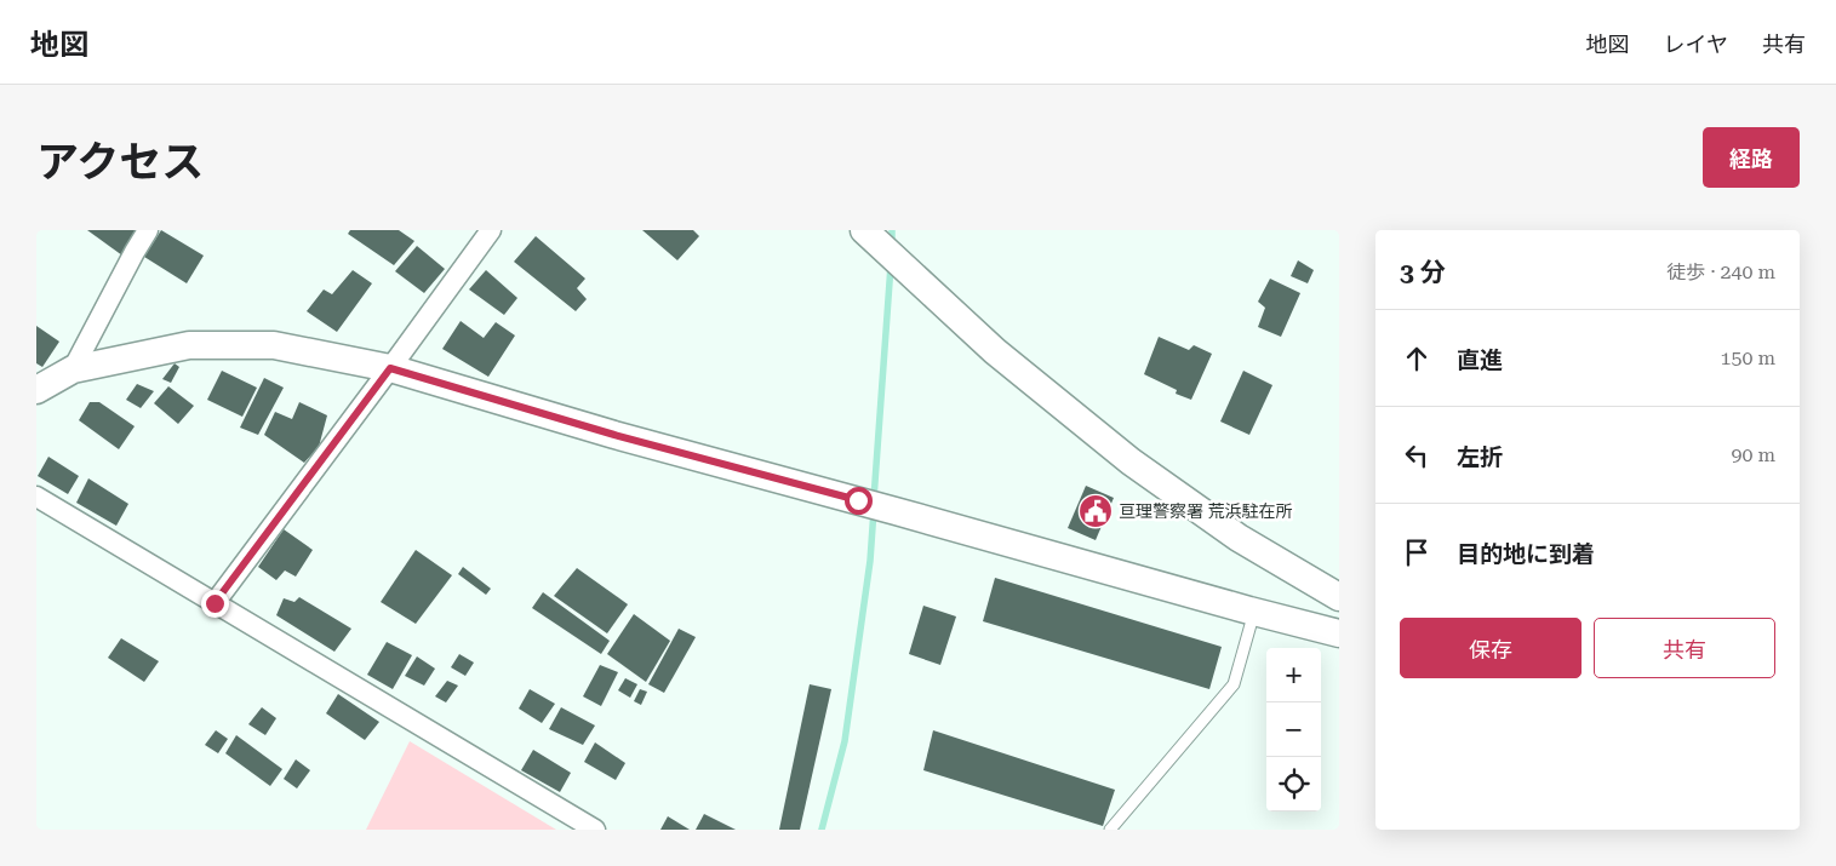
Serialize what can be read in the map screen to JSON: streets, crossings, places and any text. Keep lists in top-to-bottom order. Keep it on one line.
{"places":{"public building":["亘理警察署 荒浜駐在所"]},"page":{"header":"地図","nav":["地図","レイヤ","共有"],"title":"アクセス","buttons":["経路",["保存","共有"]],"heading":["3 分","徒歩 · 240 m"],"list":[["直進","150 m"],["左折","90 m"],"目的地に到着"],"map_buttons":["+","−"]}}
